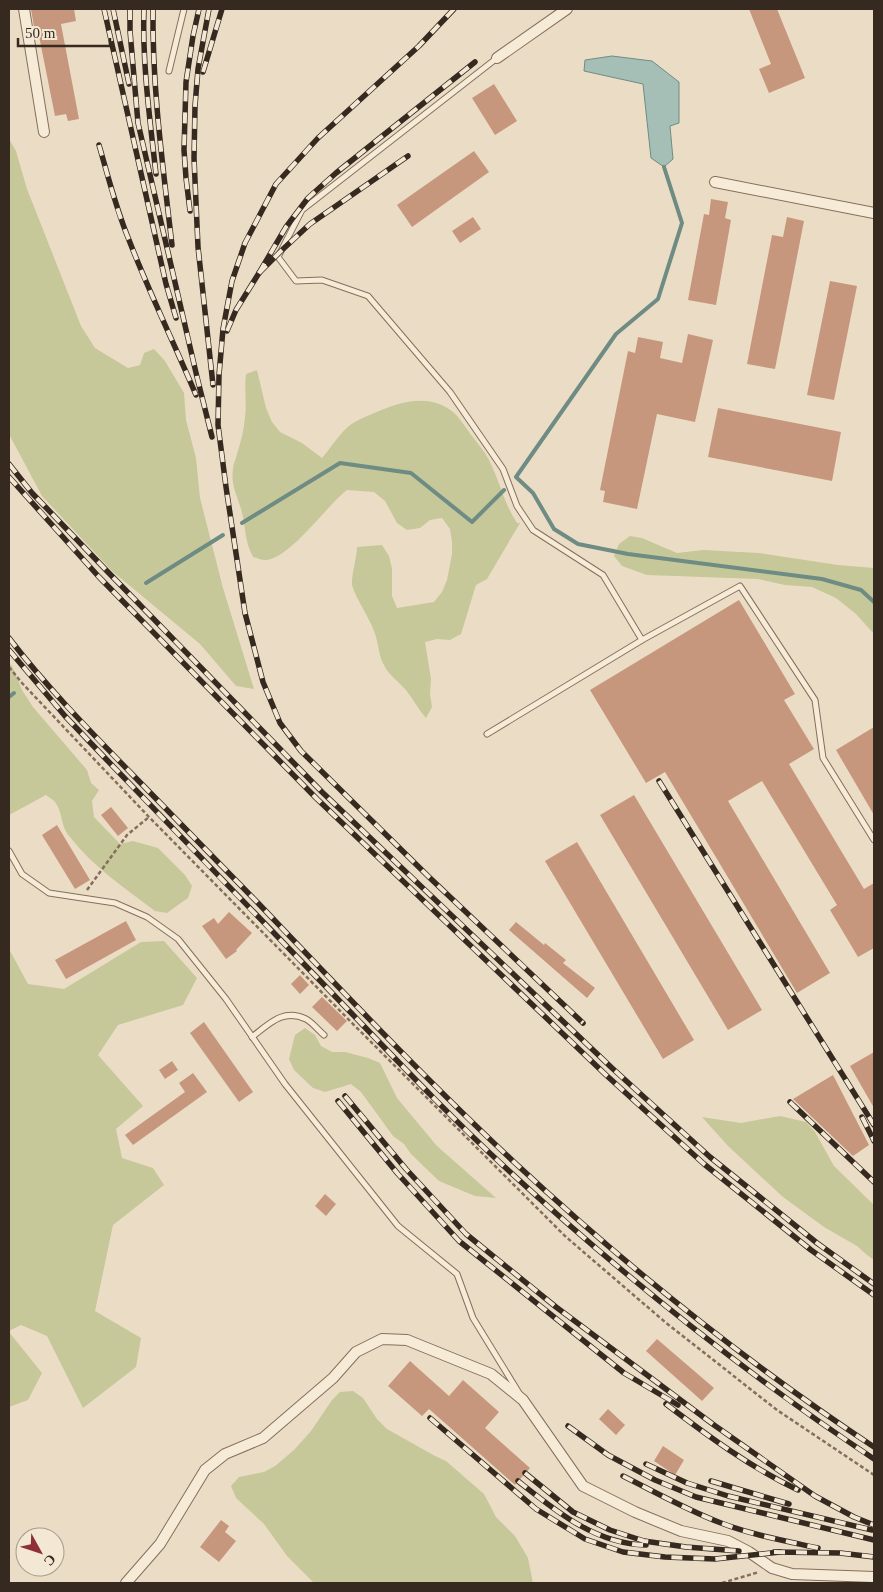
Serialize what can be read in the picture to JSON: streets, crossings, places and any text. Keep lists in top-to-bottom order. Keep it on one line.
{"scale_bar":"50 m","north":"bottom right"}
